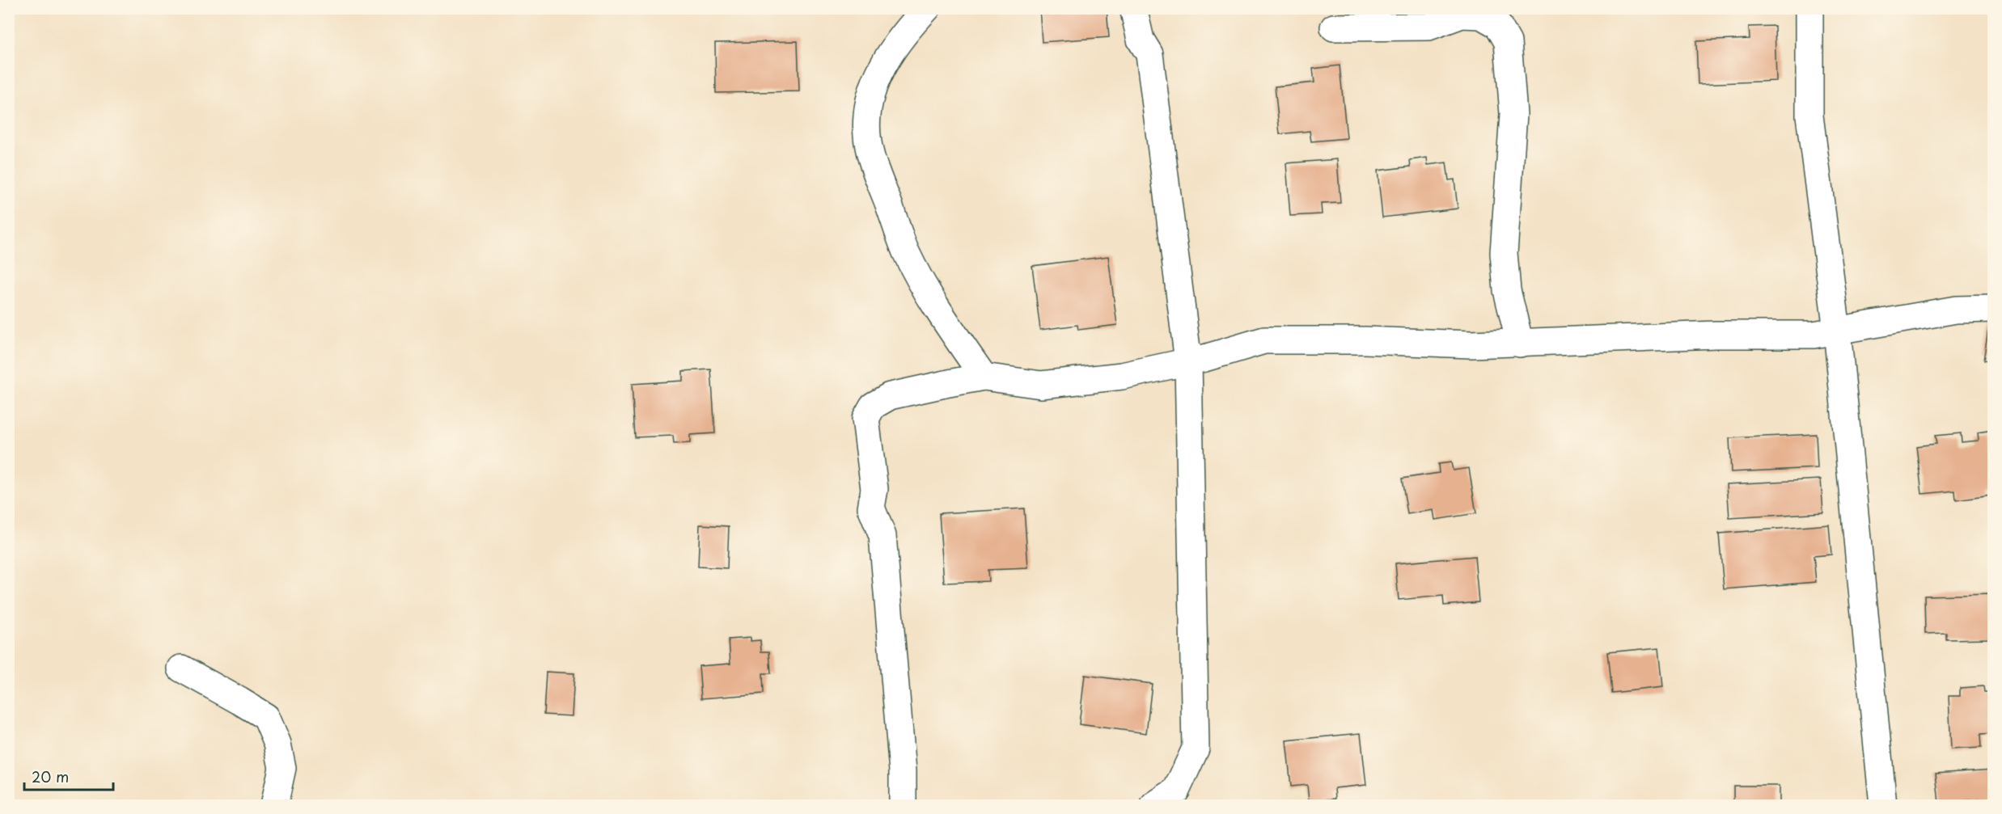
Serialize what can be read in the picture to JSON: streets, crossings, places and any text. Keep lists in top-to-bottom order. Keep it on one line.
{"scale_bar":"20 m"}
